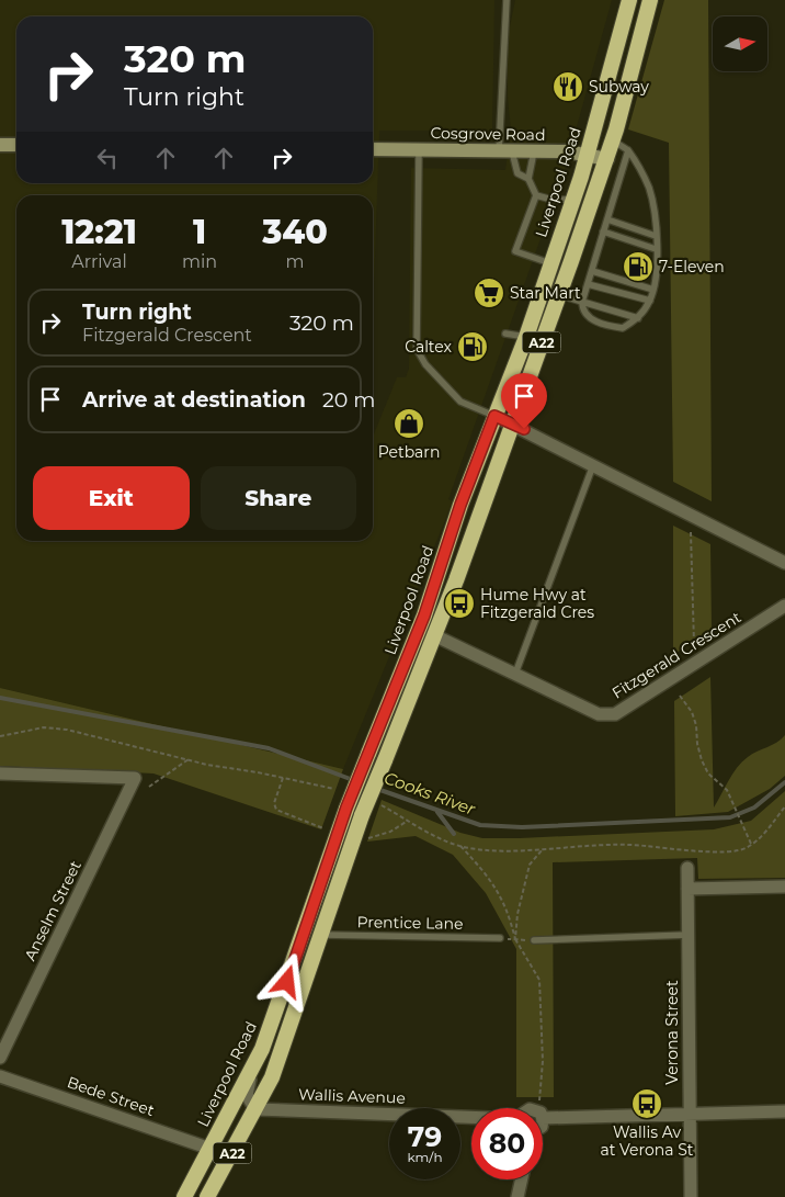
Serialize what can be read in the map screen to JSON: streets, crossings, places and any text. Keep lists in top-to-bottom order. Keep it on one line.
{"streets":{"highway":["Liverpool Road","A22"],"main road":["Cosgrove Road"],"street":["Fitzgerald Crescent","Anselm Street","Verona Street","Bede Street","Wallis Avenue"],"lane":["Prentice Lane"]},"crossings":[["Cosgrove Road","Liverpool Road"],["Cosgrove Road","A22"],["Liverpool Road","Bede Street"],["A22","Fitzgerald Crescent"],["A22","Prentice Lane"],["A22","Wallis Avenue"]],"water":["Cooks River"],"places":{"restaurant":["Subway"],"fuel station":["7-Eleven","Caltex"],"supermarket":["Star Mart"],"shop":["Petbarn"],"bus stop":["Hume Hwy at Fitzgerald Cres","Wallis Av at Verona St"]},"north":"right","page":{"turn":["320 m","Turn right"],"eta":["12:21","Arrival","1","min","340","m"],"list":[{"name":"Turn right","note":"Fitzgerald Crescent","value":"320 m"},{"name":"Arrive at destination","value":"20 m"}],"buttons":["Exit","Share"],"speed":"79 km/h","limit":"80"}}
